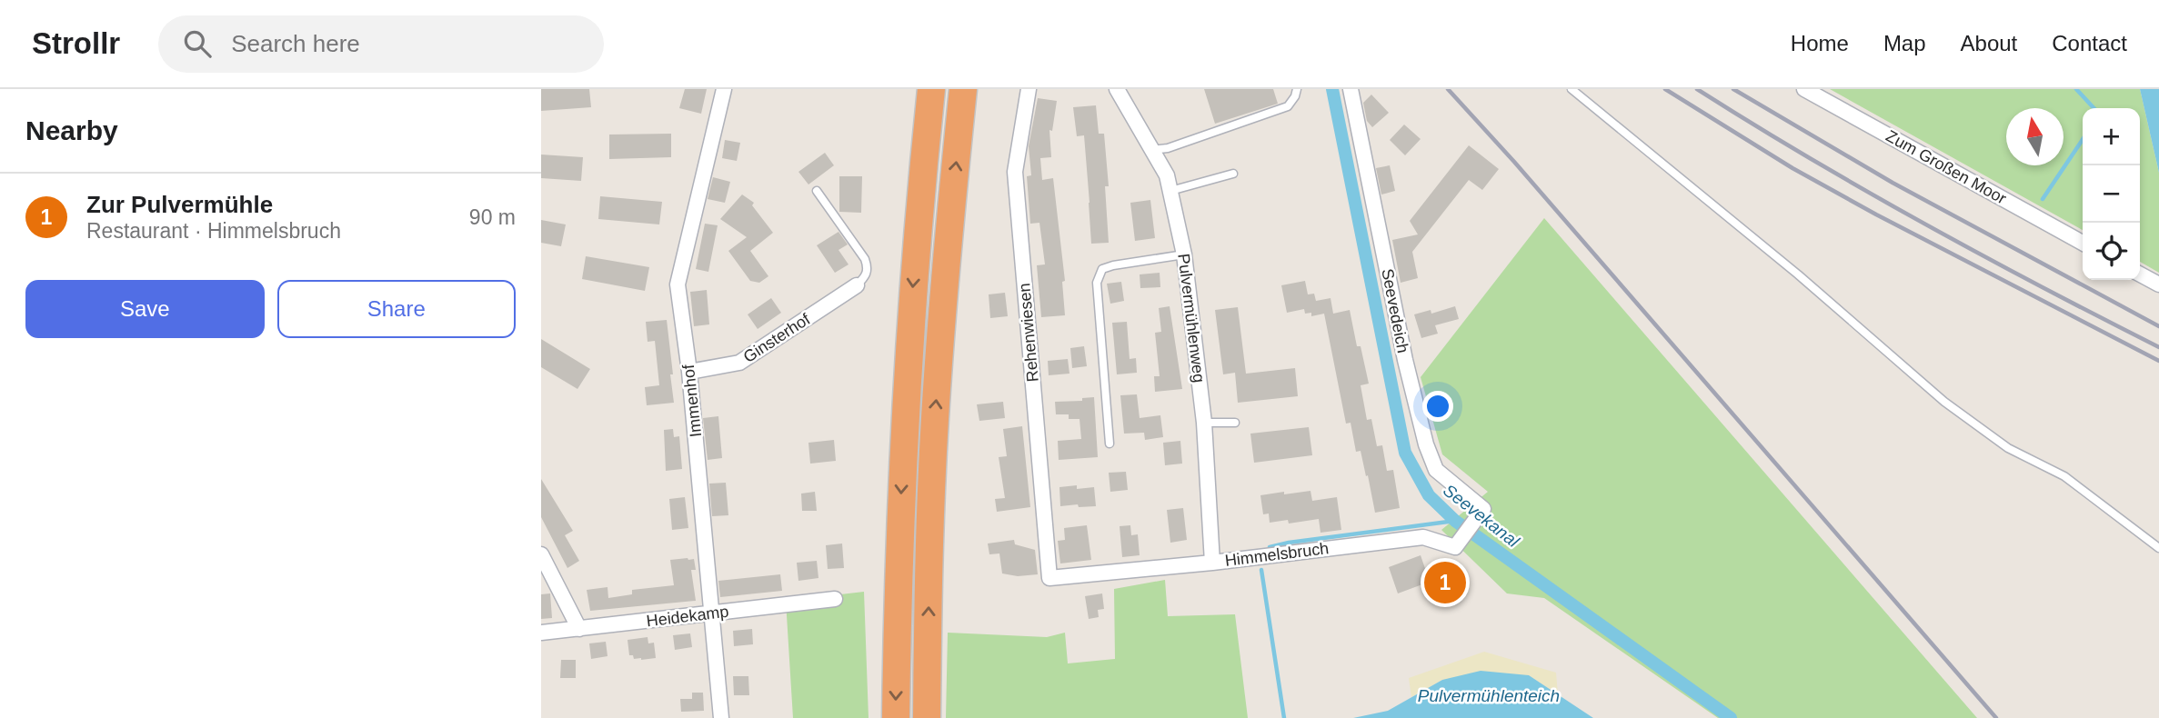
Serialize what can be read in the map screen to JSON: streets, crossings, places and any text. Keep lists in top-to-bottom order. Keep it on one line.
{"streets":{"street":["Zum Großen Moor","Seevedeich","Pulvermühlenweg","Rehenwiesen","Ginsterhof","Immenhof","Himmelsbruch","Heidekamp"]},"crossings":[["Seevedeich","Himmelsbruch"],["Pulvermühlenweg","Himmelsbruch"],["Rehenwiesen","Himmelsbruch"],["Ginsterhof","Immenhof"],["Immenhof","Heidekamp"]],"water":["Seevekanal","Pulvermühlenteich"],"north":"top","page":{"header":"Strollr","search":"Search here","nav":["Home","Map","About","Contact"],"heading":"Nearby","map_buttons":["+","−"],"list":[{"mark":"1","name":"Zur Pulvermühle","note":"Restaurant · Himmelsbruch","value":"90 m"}],"buttons":["Save","Share"],"pins":"1"}}
